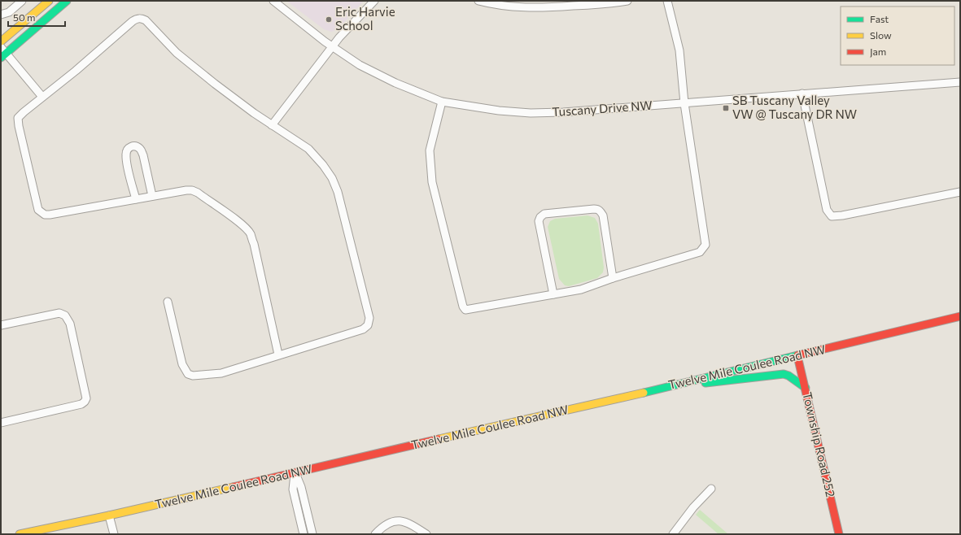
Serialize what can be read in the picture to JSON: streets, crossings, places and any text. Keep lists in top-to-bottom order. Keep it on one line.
{"streets":{"street":["Tuscany Drive NW","Twelve Mile Coulee Road NW","Township Road 252"]},"crossings":[["Twelve Mile Coulee Road NW","Township Road 252"]],"places":{"other":["Eric Harvie School"],"transit":["SB Tuscany Valley VW @ Tuscany DR NW"]},"legend":["Fast","Slow","Jam"],"scale_bar":"50 m"}
